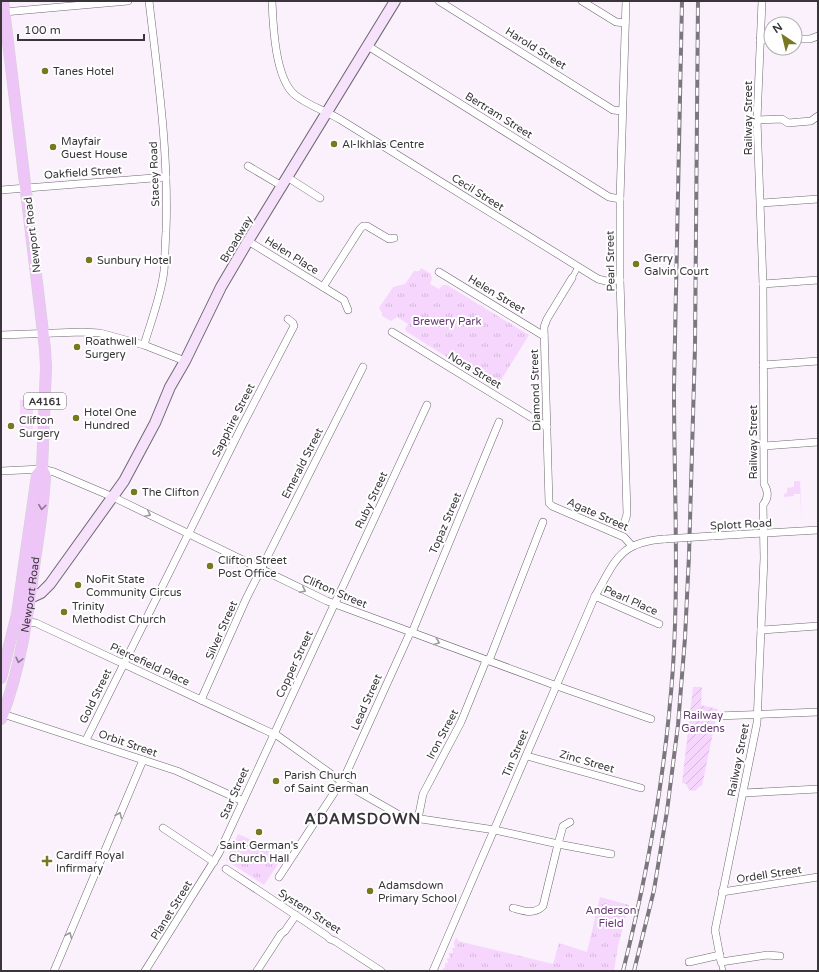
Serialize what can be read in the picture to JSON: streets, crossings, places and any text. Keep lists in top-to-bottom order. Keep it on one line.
{"streets":{"main road":["Newport Road","Broadway","A4161"],"street":["Harold Street","Bertram Street","Railway Street","Oakfield Street","Stacey Road","Cecil Street","Helen Place","Pearl Street","Helen Street","Nora Street","Diamond Street","Sapphire Street","Emerald Street","Ruby Street","Agate Street","Topaz Street","Splott Road","Clifton Street","Pearl Place","Silver Street","Piercefield Place","Copper Street","Gold Street","Lead Street","Iron Street","Orbit Street","Tin Street","Zinc Street","Star Street","Ordell Street","Planet Street","System Street"]},"crossings":[["Harold Street","Pearl Street"],["Bertram Street","Broadway"],["Bertram Street","Pearl Street"],["Railway Street","Splott Road"],["Railway Street","Ordell Street"],["Oakfield Street","Stacey Road"],["Oakfield Street","Newport Road"],["Cecil Street","Broadway"],["Cecil Street","Pearl Street"],["Newport Road","Broadway"],["Newport Road","Clifton Street"],["Newport Road","Piercefield Place"],["Newport Road","Orbit Street"],["Broadway","Helen Place"],["Broadway","Clifton Street"],["Helen Street","Diamond Street"],["Nora Street","Diamond Street"],["Diamond Street","Agate Street"],["Sapphire Street","Clifton Street"],["Sapphire Street","Gold Street"],["Emerald Street","Clifton Street"],["Emerald Street","Silver Street"],["Ruby Street","Clifton Street"],["Ruby Street","Copper Street"],["Agate Street","Splott Road"],["Agate Street","Tin Street"],["Topaz Street","Clifton Street"],["Topaz Street","Lead Street"],["Splott Road","Tin Street"],["Clifton Street","Silver Street"],["Clifton Street","Copper Street"],["Clifton Street","Gold Street"],["Clifton Street","Lead Street"],["Clifton Street","Iron Street"],["Clifton Street","Tin Street"],["Pearl Place","Tin Street"],["Silver Street","Piercefield Place"],["Piercefield Place","Copper Street"],["Piercefield Place","Gold Street"],["Piercefield Place","Lead Street"],["Piercefield Place","Iron Street"],["Piercefield Place","Tin Street"],["Piercefield Place","Star Street"],["Copper Street","Star Street"],["Gold Street","Orbit Street"],["Orbit Street","Star Street"],["Tin Street","Zinc Street"],["Star Street","Planet Street"]],"one_way":["Clifton Street"],"districts":["ADAMSDOWN"],"parks":["Brewery Park","Railway Gardens","Anderson Field"],"places":{"other":["Tanes Hotel","Al-Ikhlas Centre","Mayfair Guest House","Sunbury Hotel","Gerry Galvin Court","Roathwell Surgery","Hotel One Hundred","Clifton Surgery","The Clifton","Clifton Street Post Office","NoFit State Community Circus","Trinity Methodist Church","Parish Church of Saint German","Saint German's Church Hall","Adamsdown Primary School"],"health":["Cardiff Royal Infirmary"]},"scale_bar":"100 m","north":"top left"}
